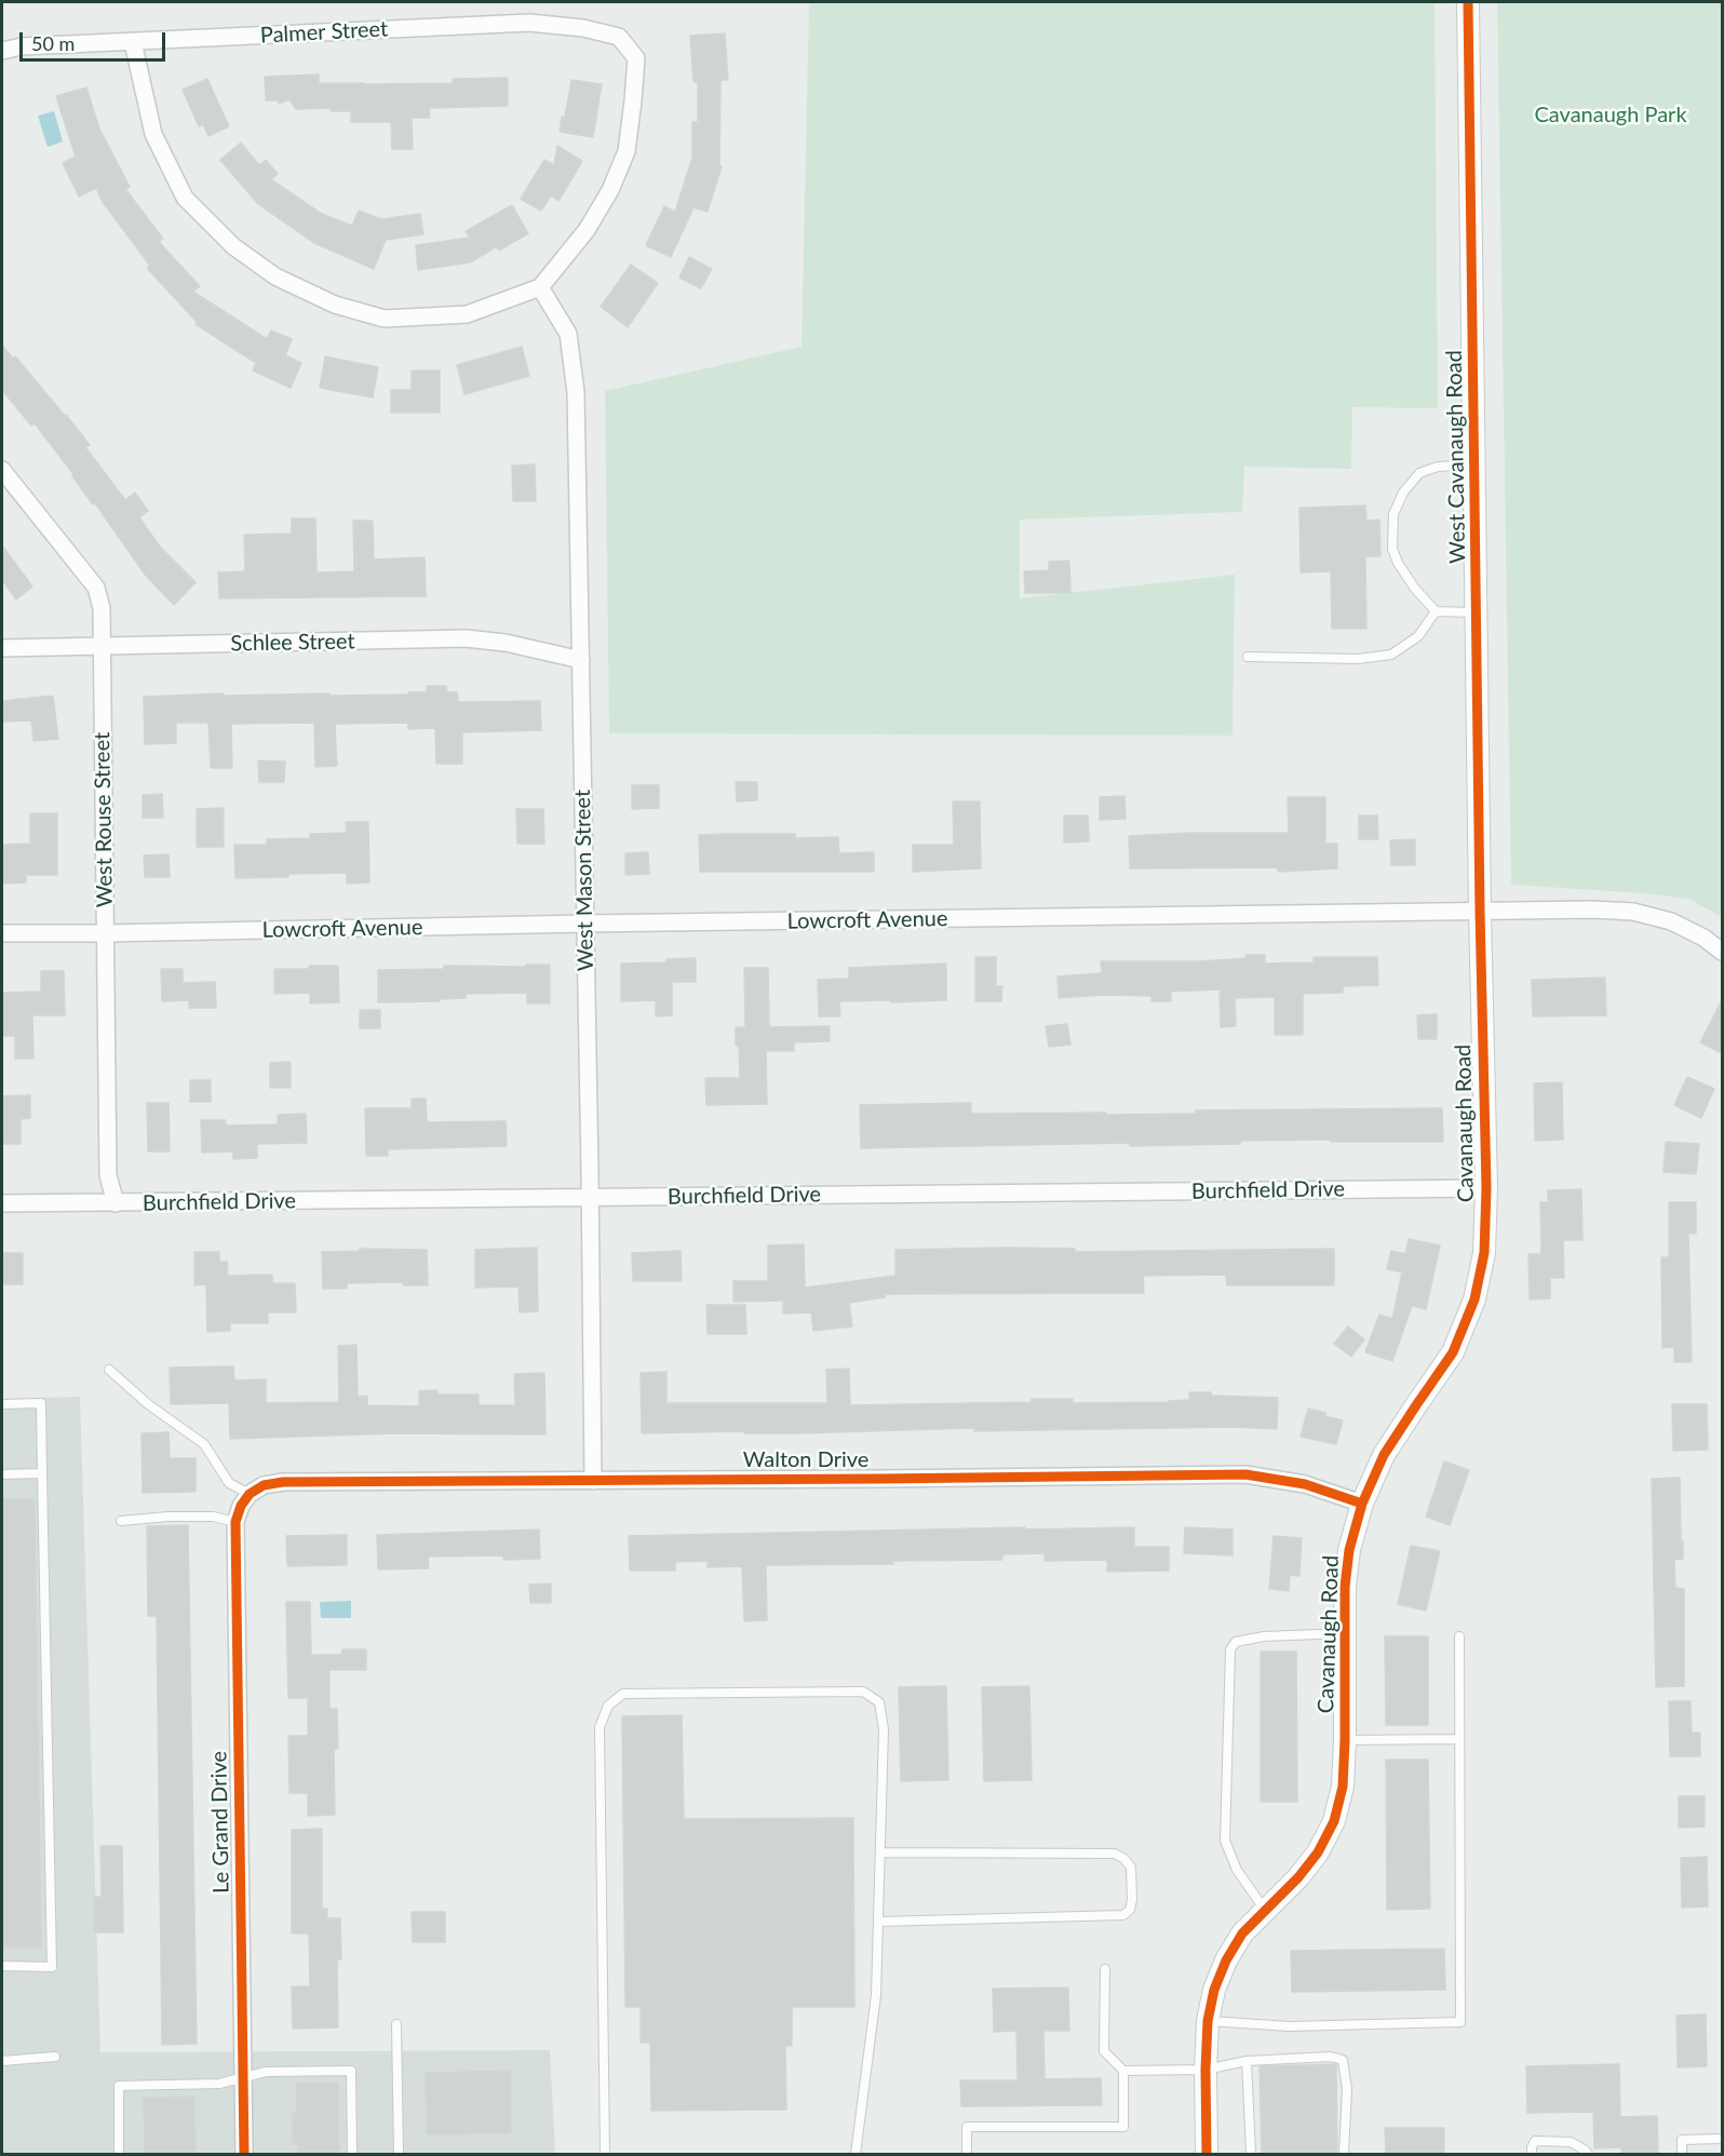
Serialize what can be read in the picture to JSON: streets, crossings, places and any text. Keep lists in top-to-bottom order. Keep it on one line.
{"streets":{"street":["Palmer Street","West Cavanaugh Road","Schlee Street","West Rouse Street","West Mason Street","Lowcroft Avenue","Cavanaugh Road","Burchfield Drive","Walton Drive","Le Grand Drive"]},"crossings":[["Palmer Street","West Mason Street"],["West Cavanaugh Road","Lowcroft Avenue"],["West Cavanaugh Road","Cavanaugh Road"],["Schlee Street","West Rouse Street"],["Schlee Street","West Mason Street"],["West Rouse Street","Lowcroft Avenue"],["West Rouse Street","Burchfield Drive"],["West Mason Street","Lowcroft Avenue"],["West Mason Street","Burchfield Drive"],["West Mason Street","Walton Drive"],["Lowcroft Avenue","Cavanaugh Road"],["Cavanaugh Road","Burchfield Drive"],["Cavanaugh Road","Walton Drive"],["Walton Drive","Le Grand Drive"]],"parks":["Cavanaugh Park"],"scale_bar":"50 m"}
